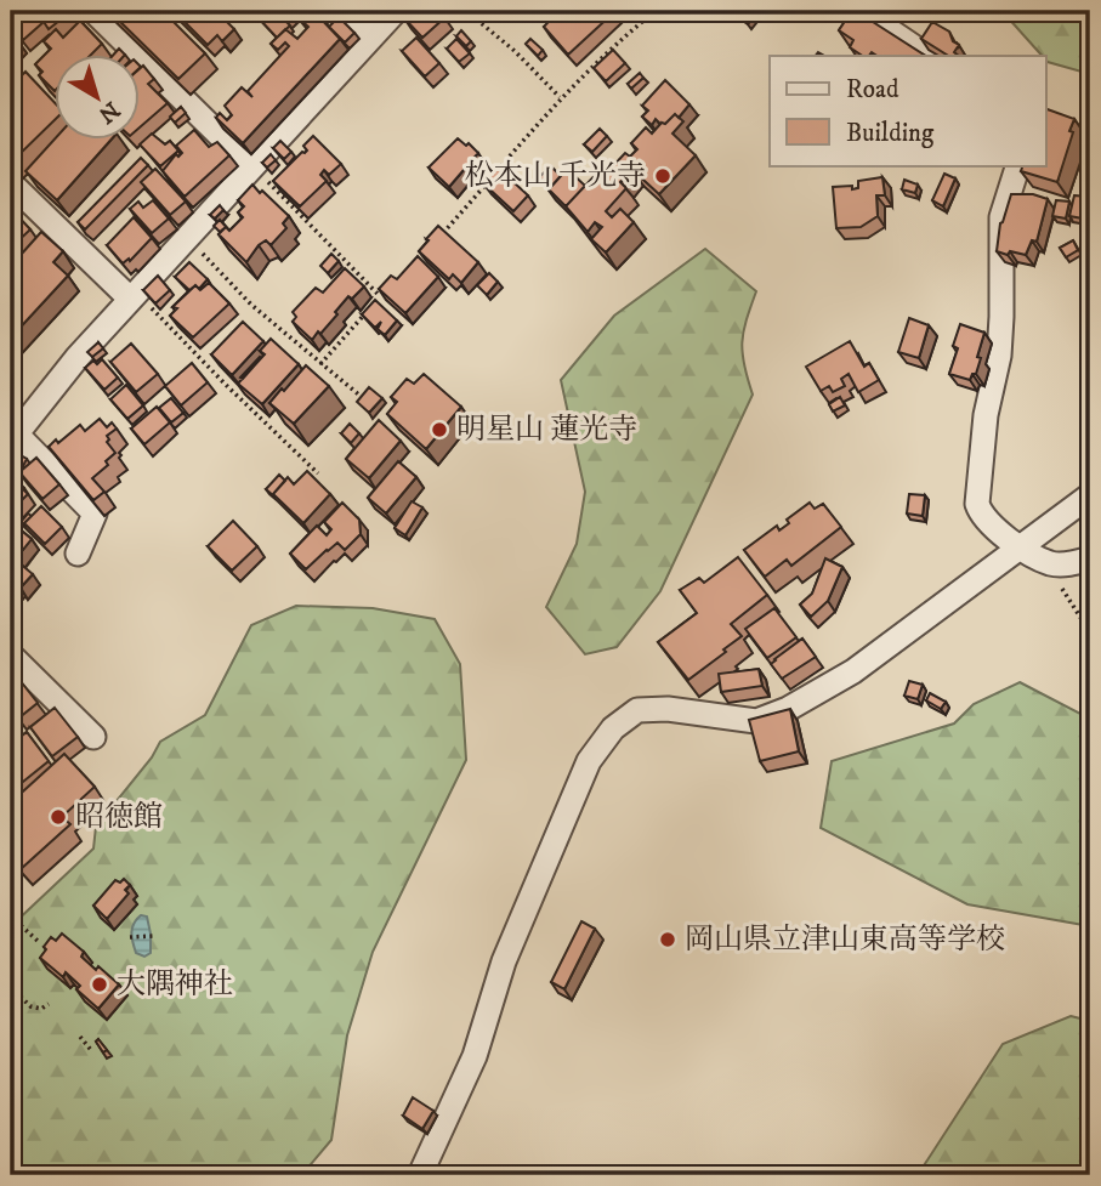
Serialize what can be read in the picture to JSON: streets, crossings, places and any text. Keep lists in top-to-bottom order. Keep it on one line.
{"places":["松本山 千光寺","明星山 蓮光寺","昭徳館","岡山県立津山東高等学校","大隅神社"],"legend":["Road","Building"],"north":"bottom right"}
